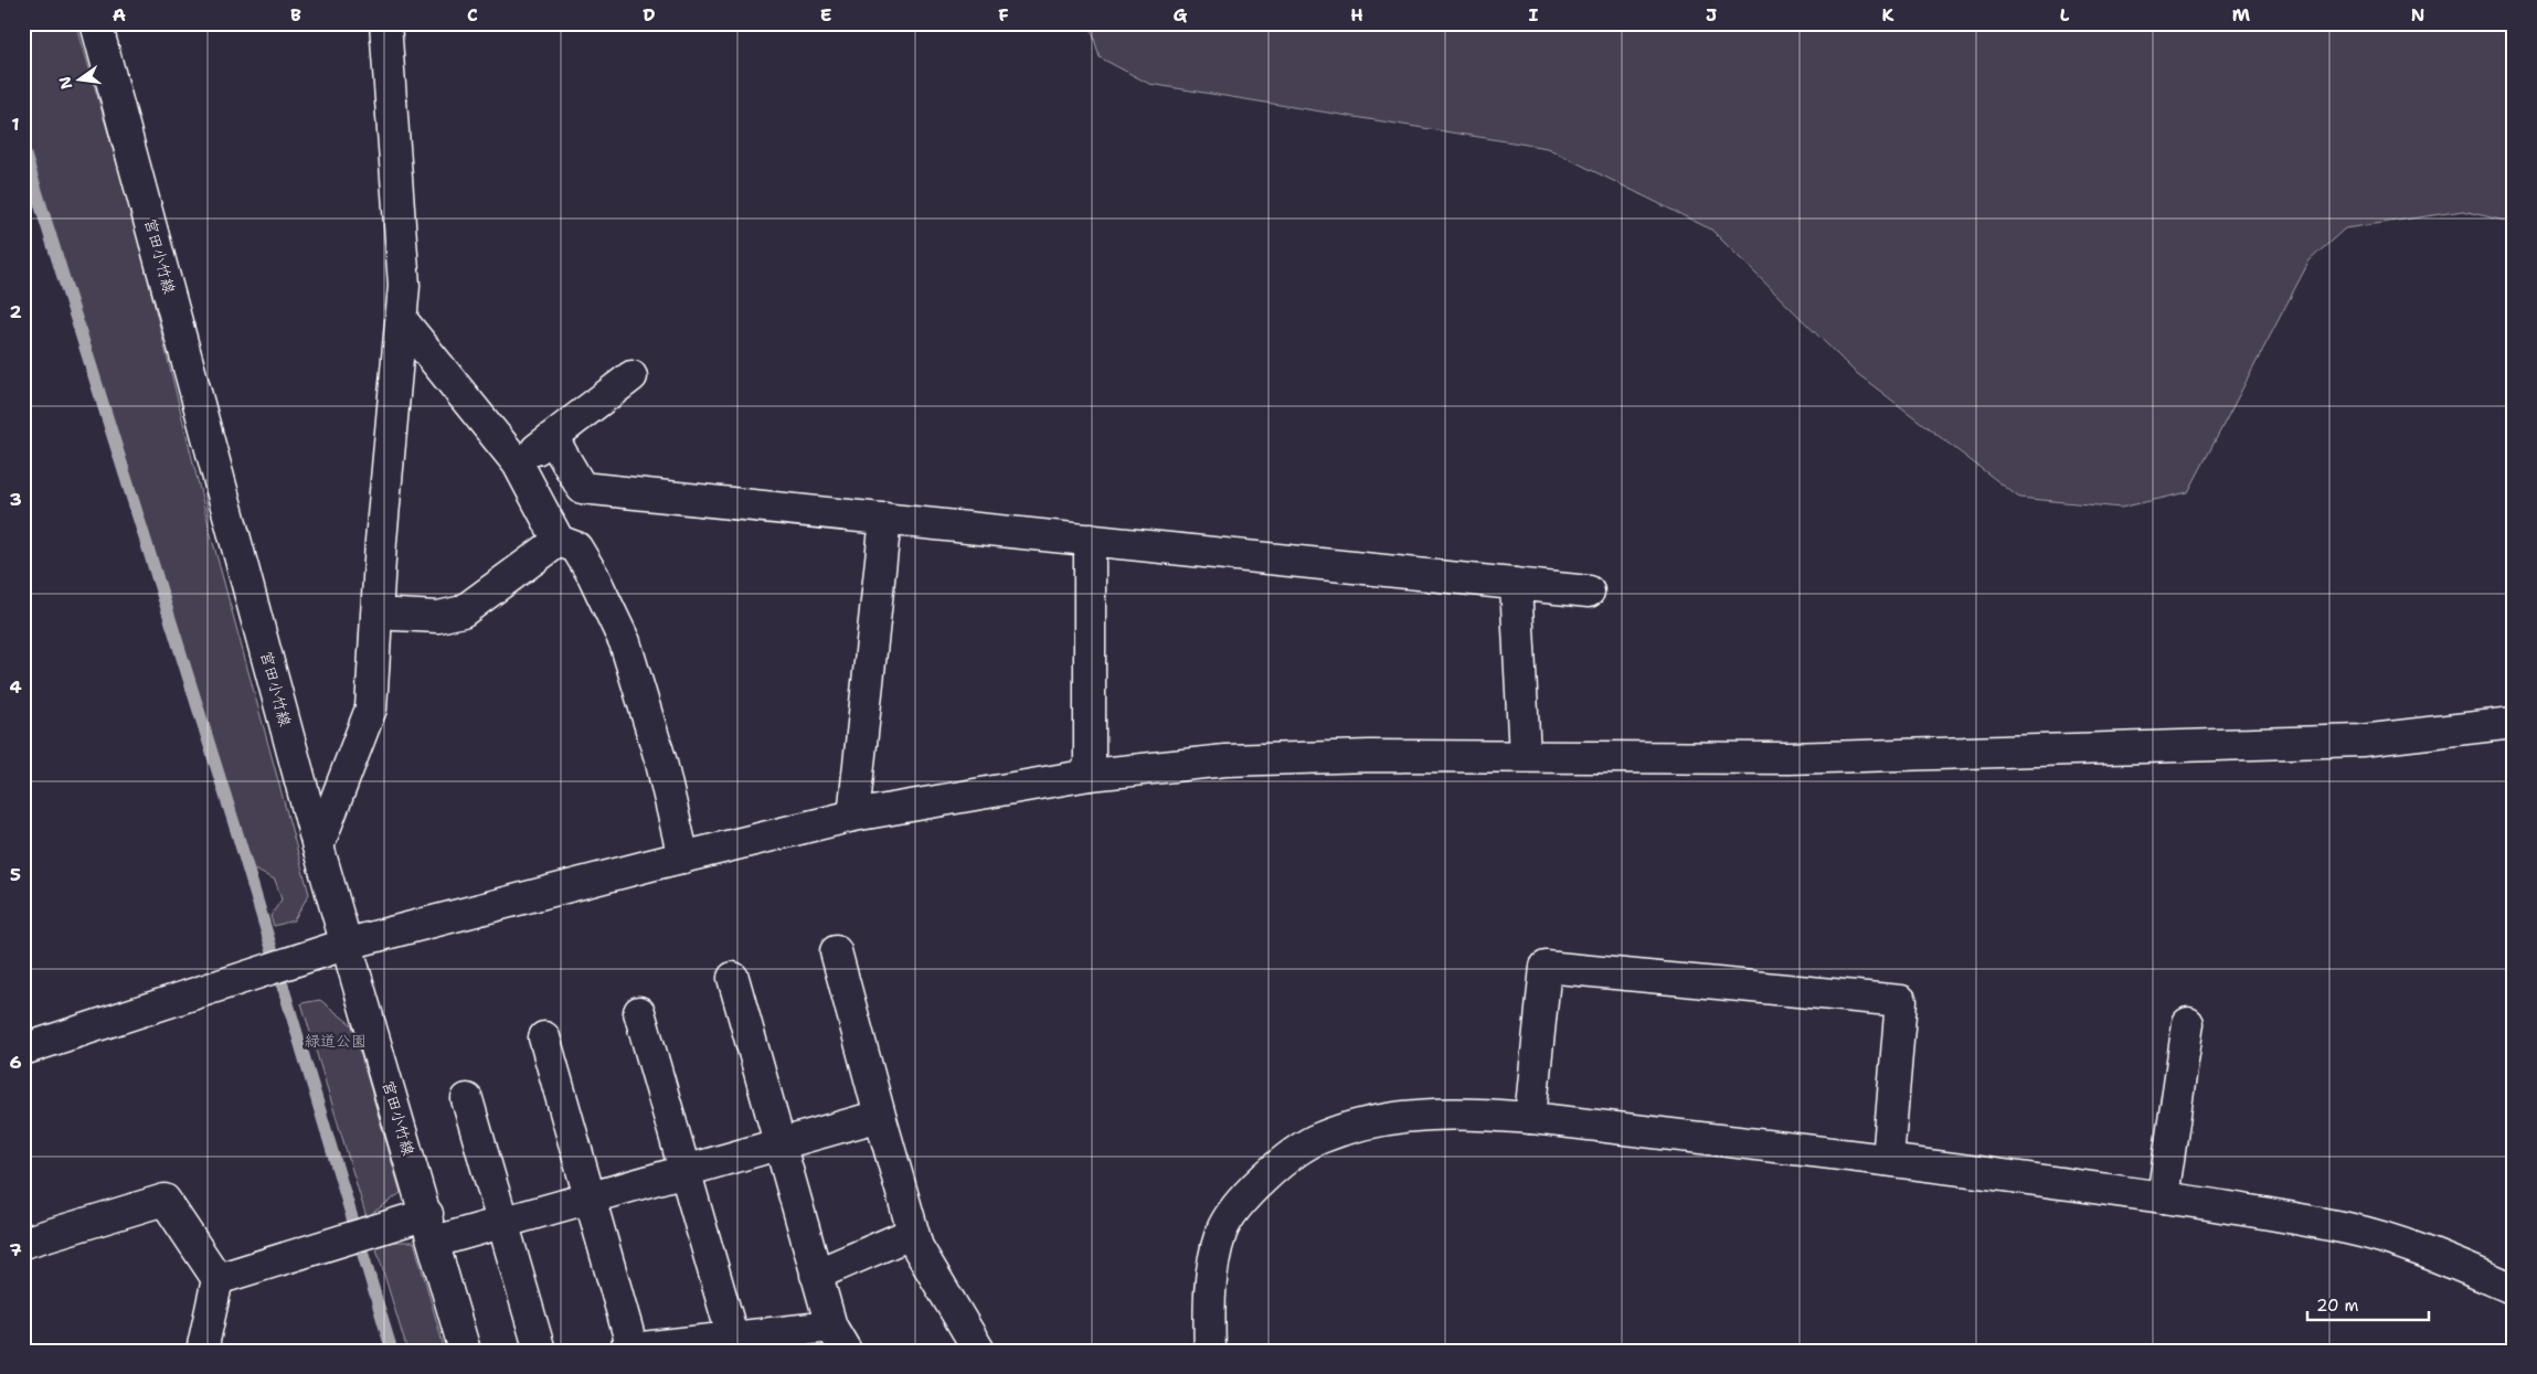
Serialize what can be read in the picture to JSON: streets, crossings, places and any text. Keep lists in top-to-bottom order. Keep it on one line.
{"streets":{"street":["宮田小竹線"]},"parks":["緑道公園"],"scale_bar":"20 m","north":"left","grid":{"columns":["A","B","C","D","E","F","G","H","I","J","K","L","M","N"],"rows":["1","2","3","4","5","6","7"]}}
